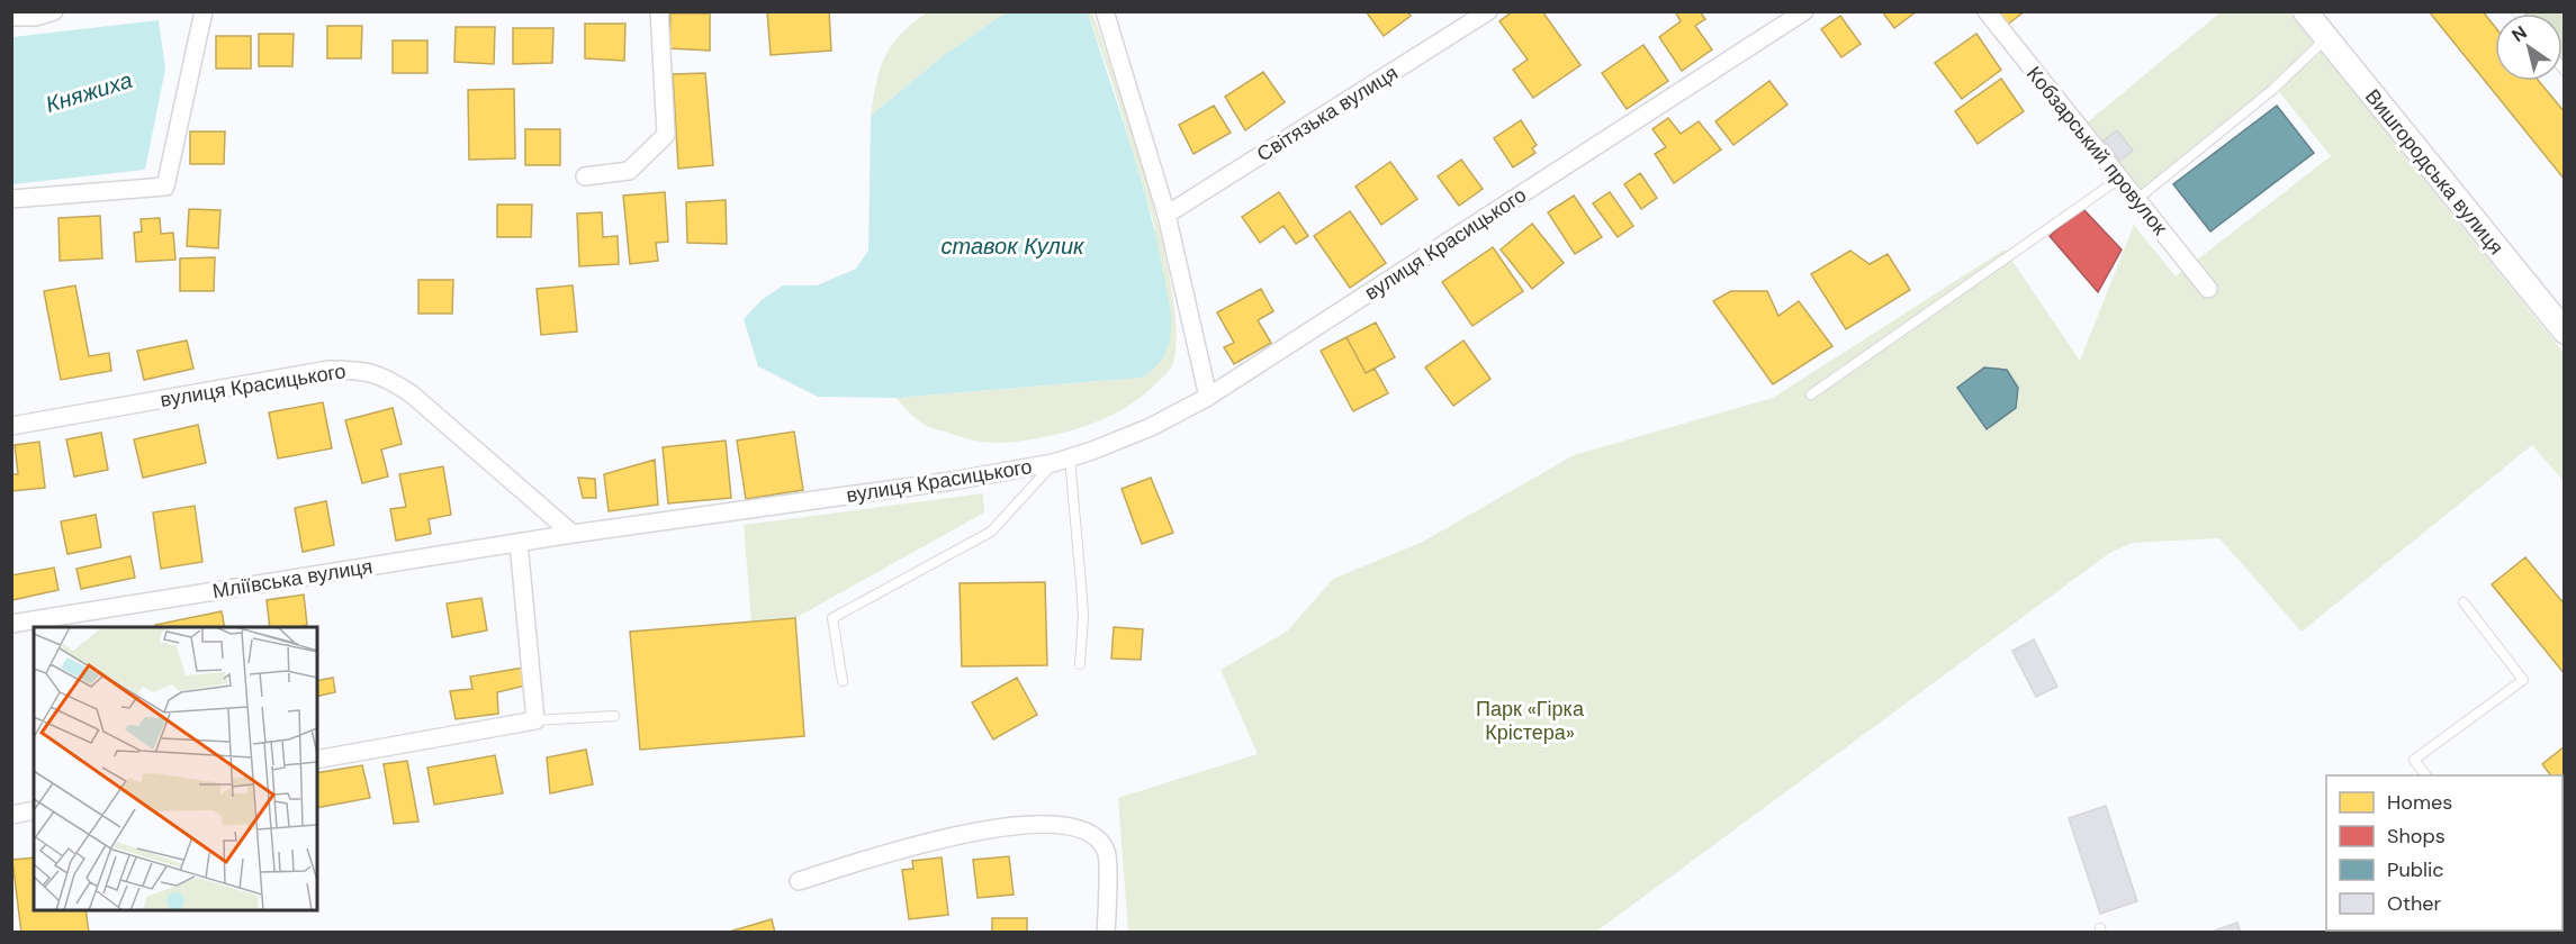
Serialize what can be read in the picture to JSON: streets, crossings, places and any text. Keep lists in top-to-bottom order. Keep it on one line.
{"streets":{"main road":["Вишгородська вулиця"],"street":["Світязька вулиця","Кобзарський провулок","вулиця Красицького","Мліївська вулиця"]},"crossings":[["вулиця Красицького","Мліївська вулиця"]],"water":["Княжиха","ставок Кулик"],"parks":["Парк «Гірка Крістера»"],"legend":["Homes","Shops","Public","Other"],"north":"top left"}
